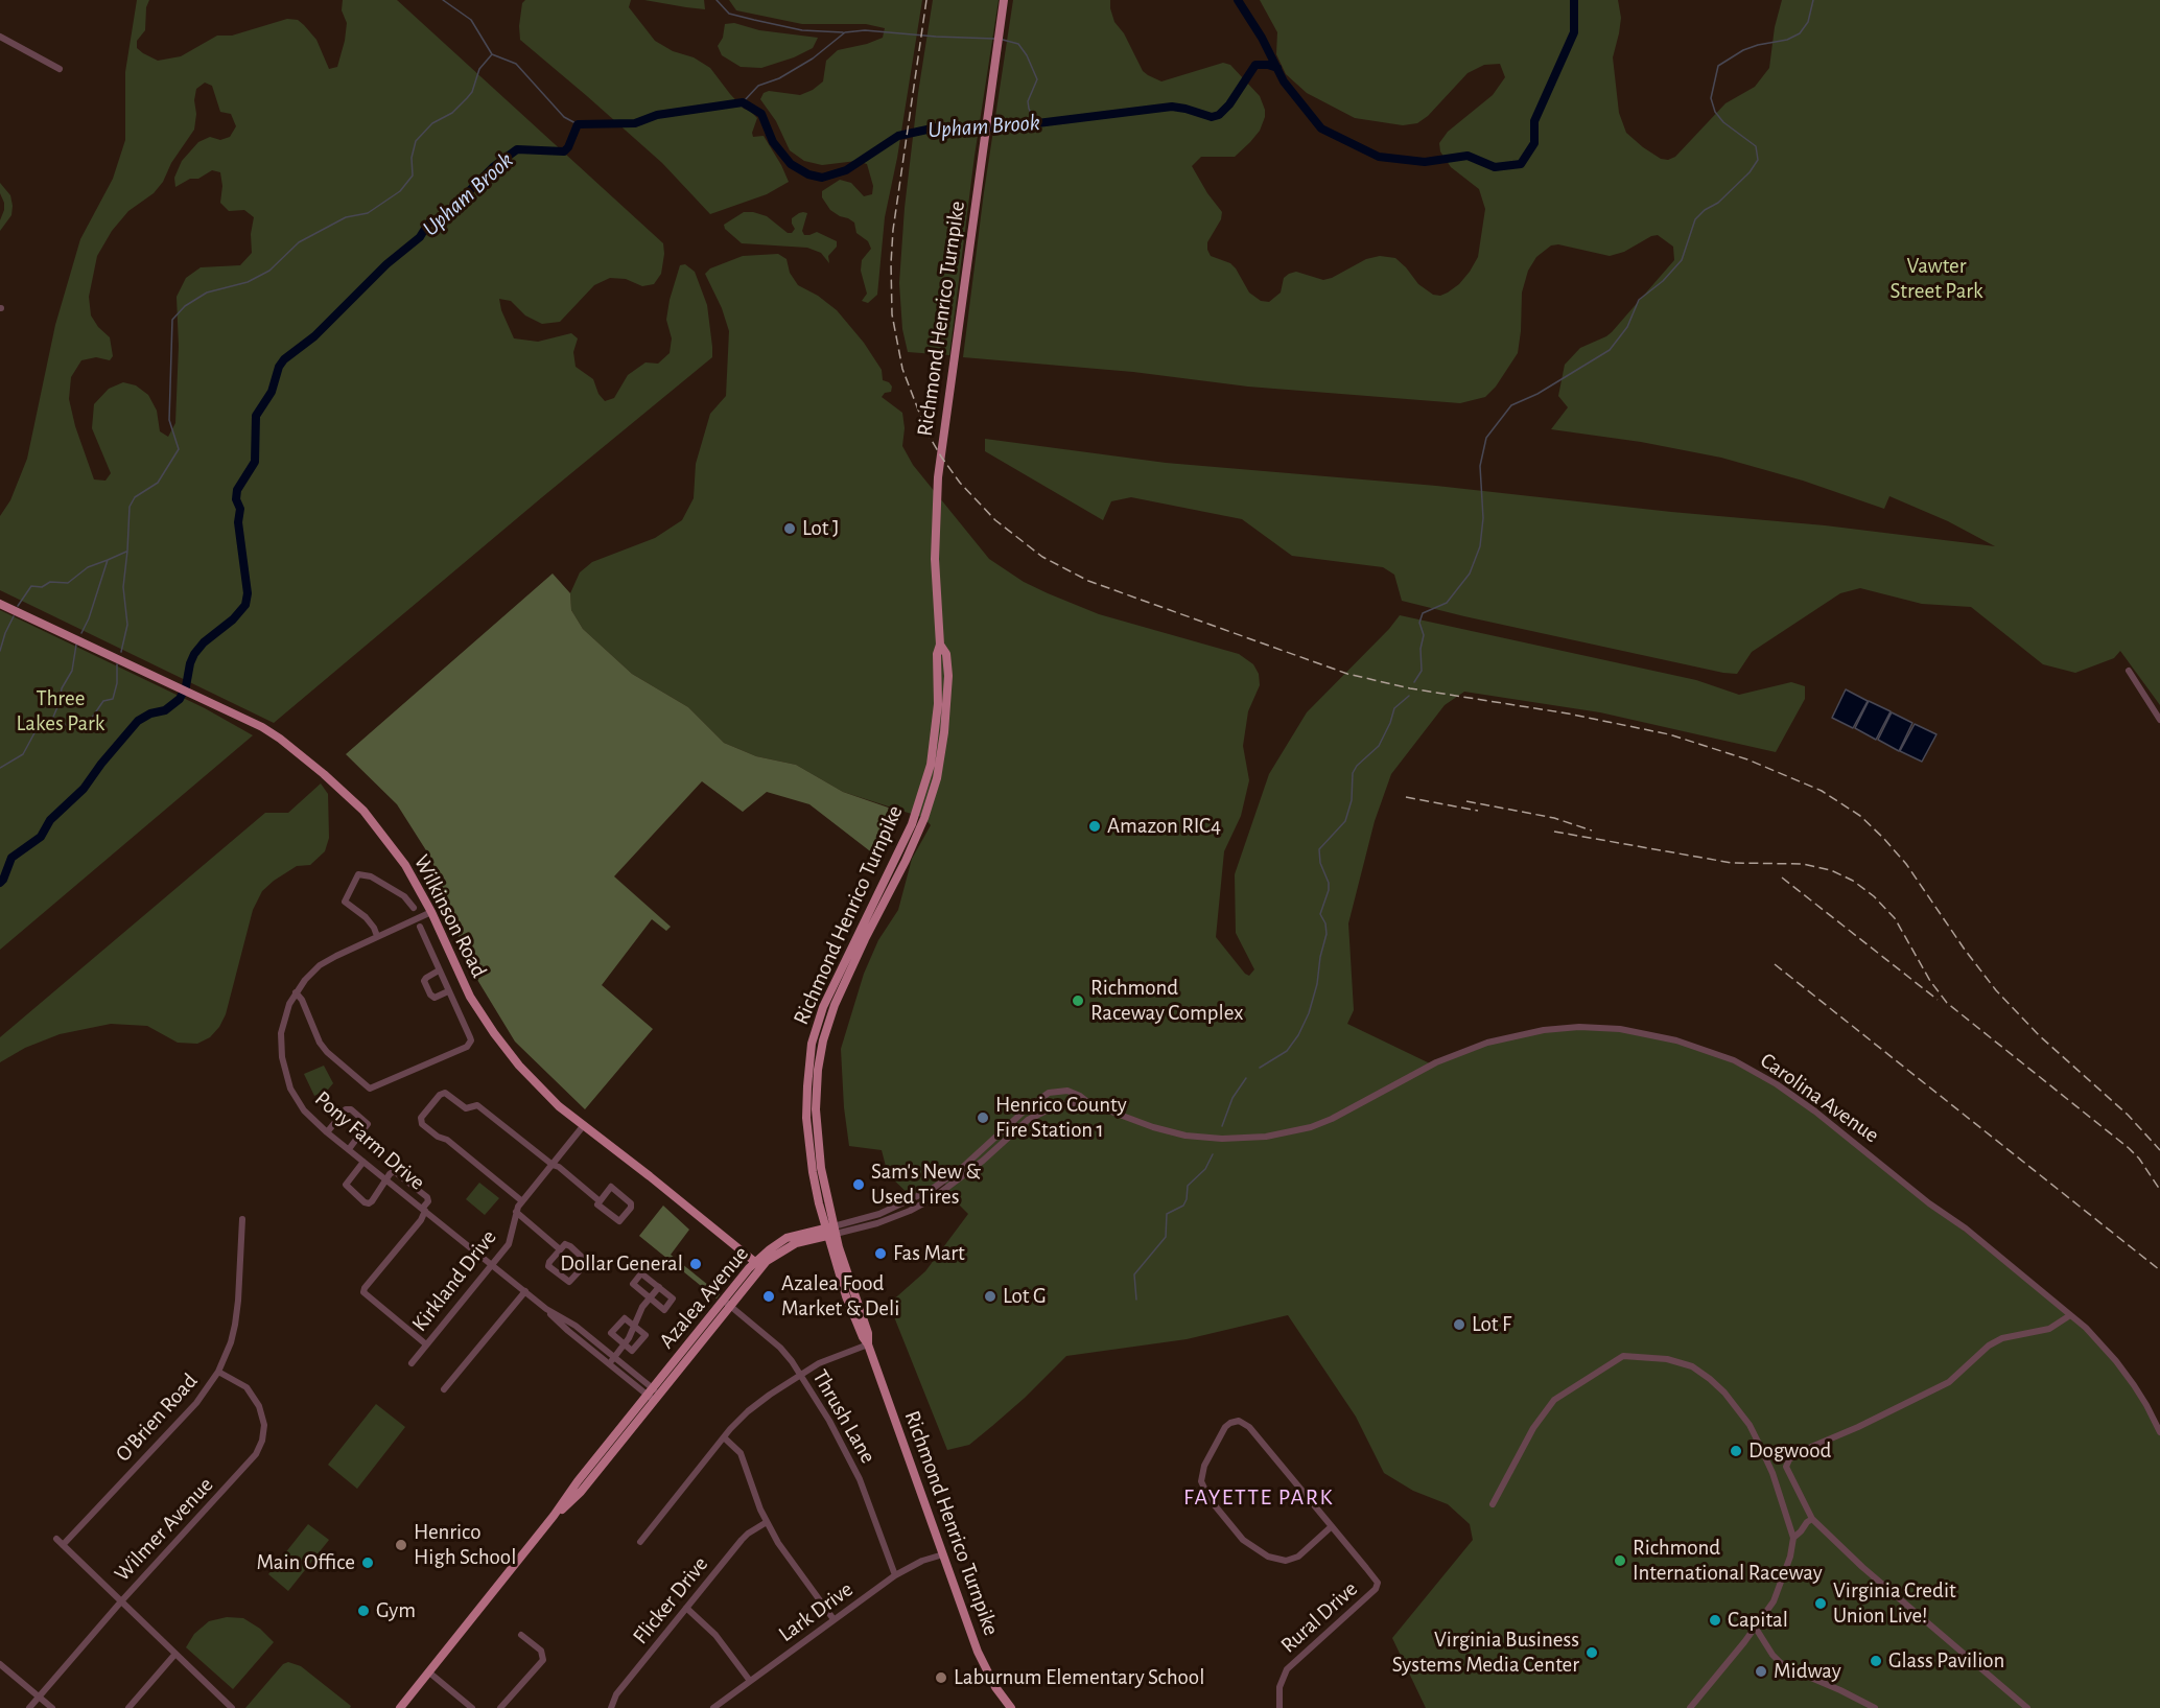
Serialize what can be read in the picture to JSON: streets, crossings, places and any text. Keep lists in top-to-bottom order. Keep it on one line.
{"streets":{"main road":["Richmond Henrico Turnpike","Wilkinson Road","Azalea Avenue"],"street":["Carolina Avenue","Pony Farm Drive","Kirkland Drive","Thrush Lane","O'Brien Road","Wilmer Avenue","Flicker Drive","Lark Drive","Rural Drive"]},"crossings":[["Richmond Henrico Turnpike","Azalea Avenue"],["Richmond Henrico Turnpike","Lark Drive"],["Wilkinson Road","Pony Farm Drive"],["Wilkinson Road","Kirkland Drive"],["Wilkinson Road","Azalea Avenue"],["Carolina Avenue","Azalea Avenue"],["Pony Farm Drive","Kirkland Drive"],["Pony Farm Drive","Azalea Avenue"],["Azalea Avenue","Thrush Lane"],["Thrush Lane","Lark Drive"],["O'Brien Road","Wilmer Avenue"]],"districts":["FAYETTE PARK"],"water":["Upham Brook"],"parks":["Vawter Street Park","Three Lakes Park"],"places":["Lot J","Amazon RIC4","Richmond Raceway Complex","Henrico County Fire Station 1","Sam's New & Used Tires","Fas Mart","Dollar General","Azalea Food Market & Deli","Lot G","Lot F","Dogwood","Henrico High School","Richmond International Raceway","Main Office","Virginia Credit Union Live!","Gym","Capital","Virginia Business Systems Media Center","Glass Pavilion","Midway","Laburnum Elementary School"]}
